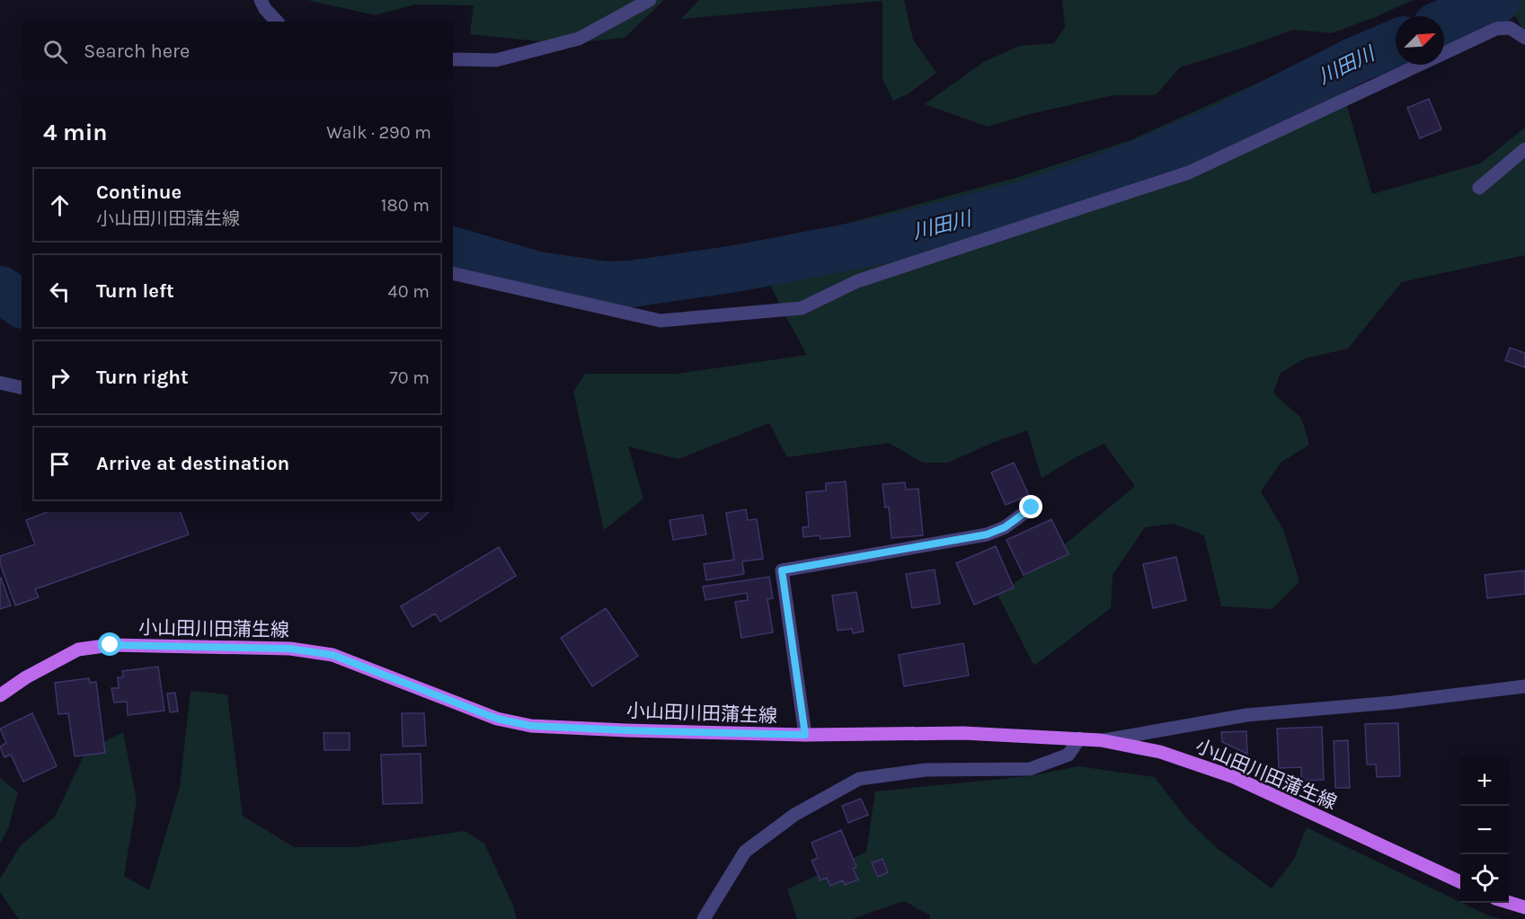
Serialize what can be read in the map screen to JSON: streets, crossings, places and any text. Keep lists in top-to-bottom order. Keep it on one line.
{"streets":{"main road":["小山田川田蒲生線"]},"water":["川田川"],"north":"top right","page":{"search":"Search here","heading":["4 min","Walk · 290 m"],"list":[["Continue","小山田川田蒲生線","180 m"],["Turn left","40 m"],["Turn right","70 m"],"Arrive at destination"],"map_buttons":["+","−"]}}
